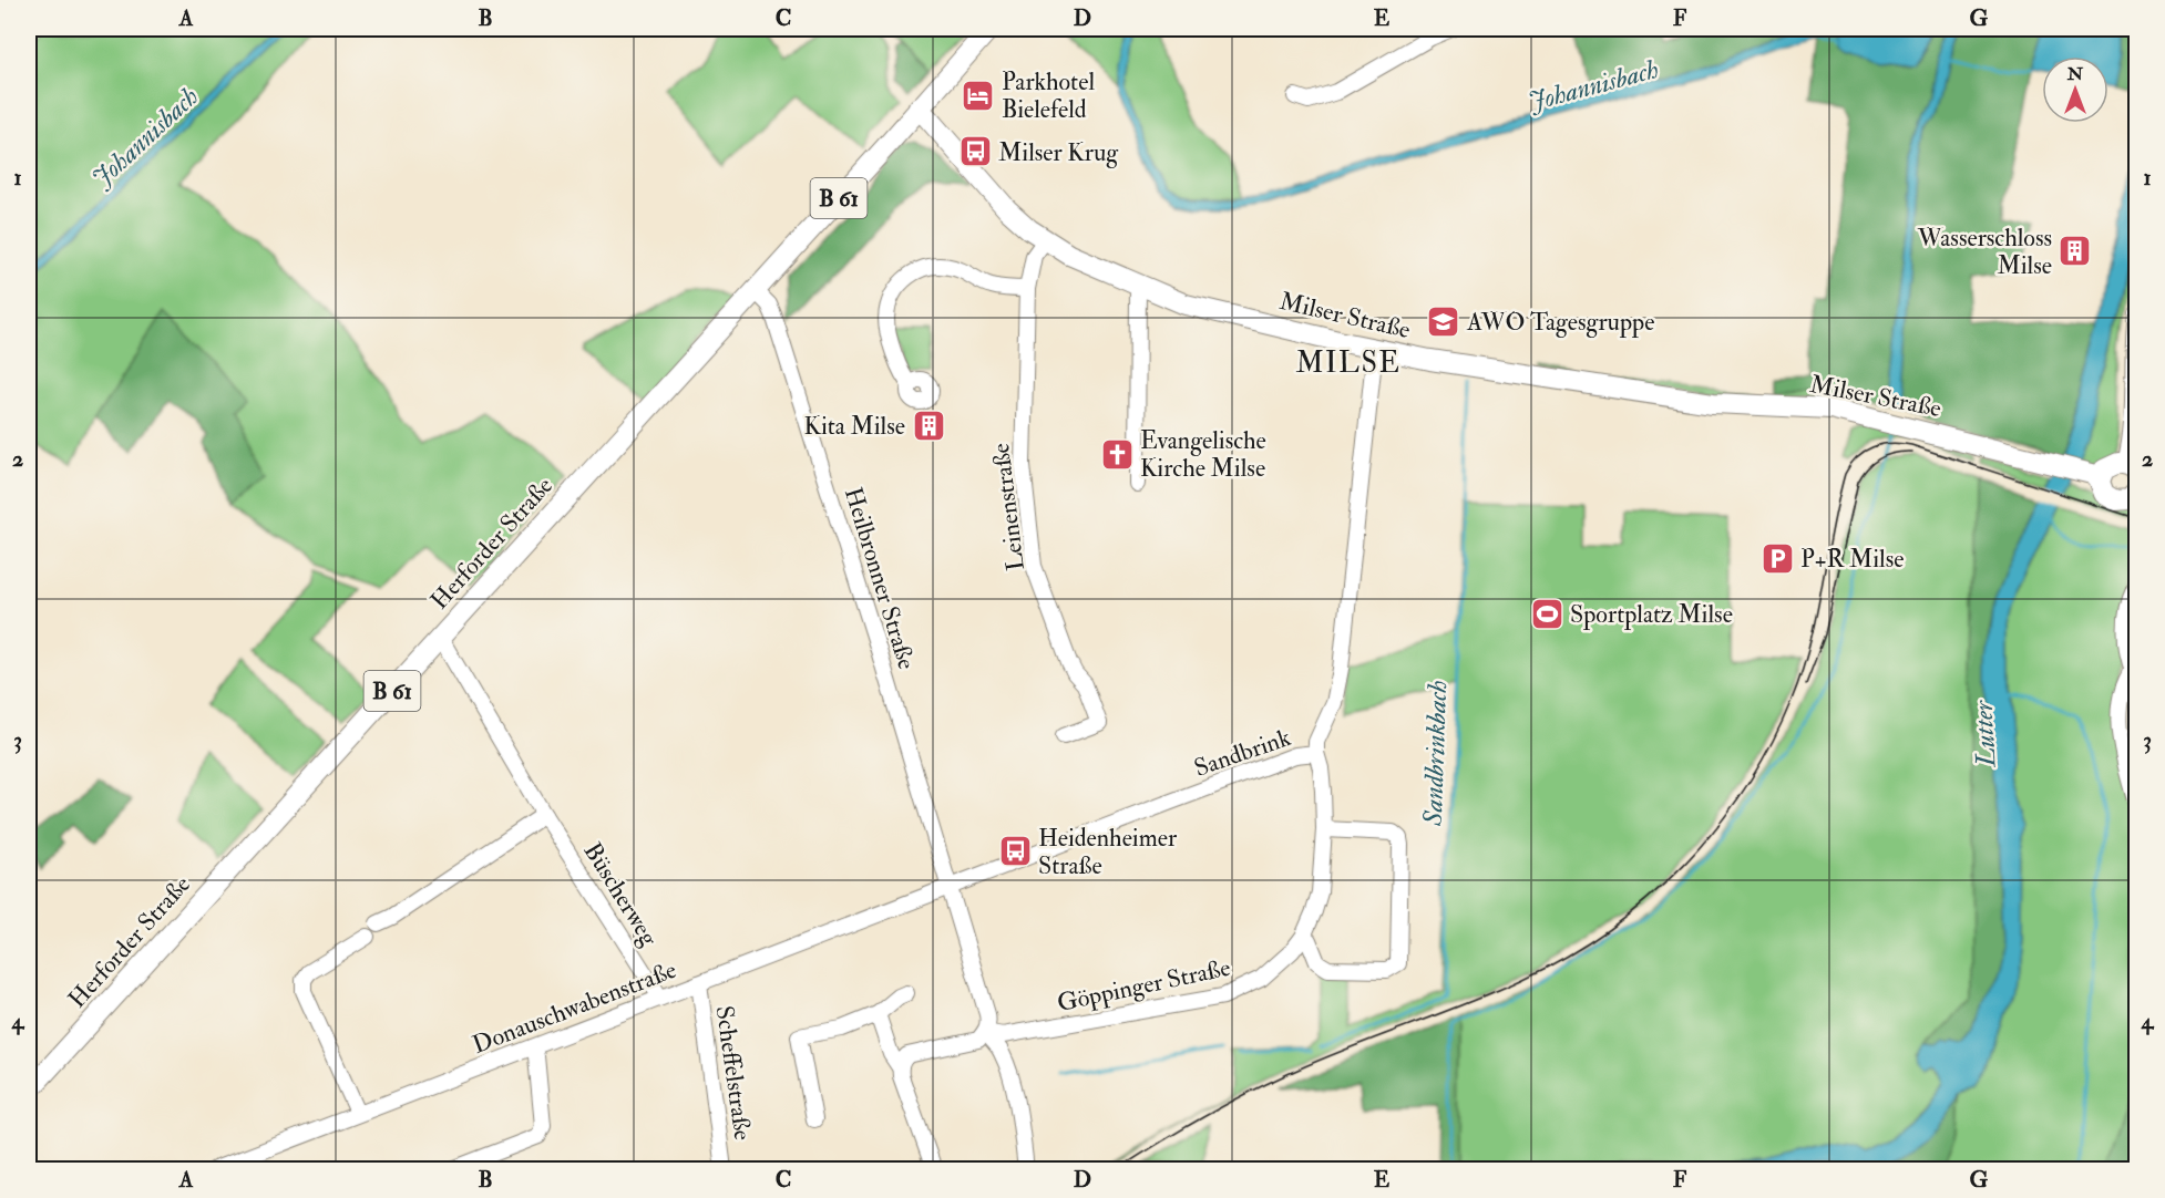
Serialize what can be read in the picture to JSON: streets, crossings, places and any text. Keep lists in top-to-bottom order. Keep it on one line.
{"streets":{"main road":["B 61","Milser Straße","Herforder Straße"],"street":["Leinenstraße","Heilbronner Straße","Sandbrink","Büscherweg","Göppinger Straße","Donauschwabenstraße","Scheffelstraße"]},"crossings":[["Milser Straße","Leinenstraße"],["Milser Straße","Herforder Straße"],["Milser Straße","Sandbrink"],["Herforder Straße","Heilbronner Straße"],["Herforder Straße","Büscherweg"],["Heilbronner Straße","Sandbrink"],["Heilbronner Straße","Donauschwabenstraße"],["Sandbrink","Göppinger Straße"],["Sandbrink","Donauschwabenstraße"],["Büscherweg","Donauschwabenstraße"],["Donauschwabenstraße","Scheffelstraße"]],"districts":["MILSE"],"water":["Johannisbach","Lutter","Sandbrinkbach"],"places":{"hotel":["Parkhotel Bielefeld"],"bus stop":["Milser Krug","Heidenheimer Straße"],"building":["Wasserschloss Milse","Kita Milse"],"school or university":["AWO Tagesgruppe"],"church":["Evangelische Kirche Milse"],"parking":["P+R Milse"],"sports":["Sportplatz Milse"]},"north":"top","grid":{"columns":["A","B","C","D","E","F","G"],"rows":["1","2","3","4"]}}
